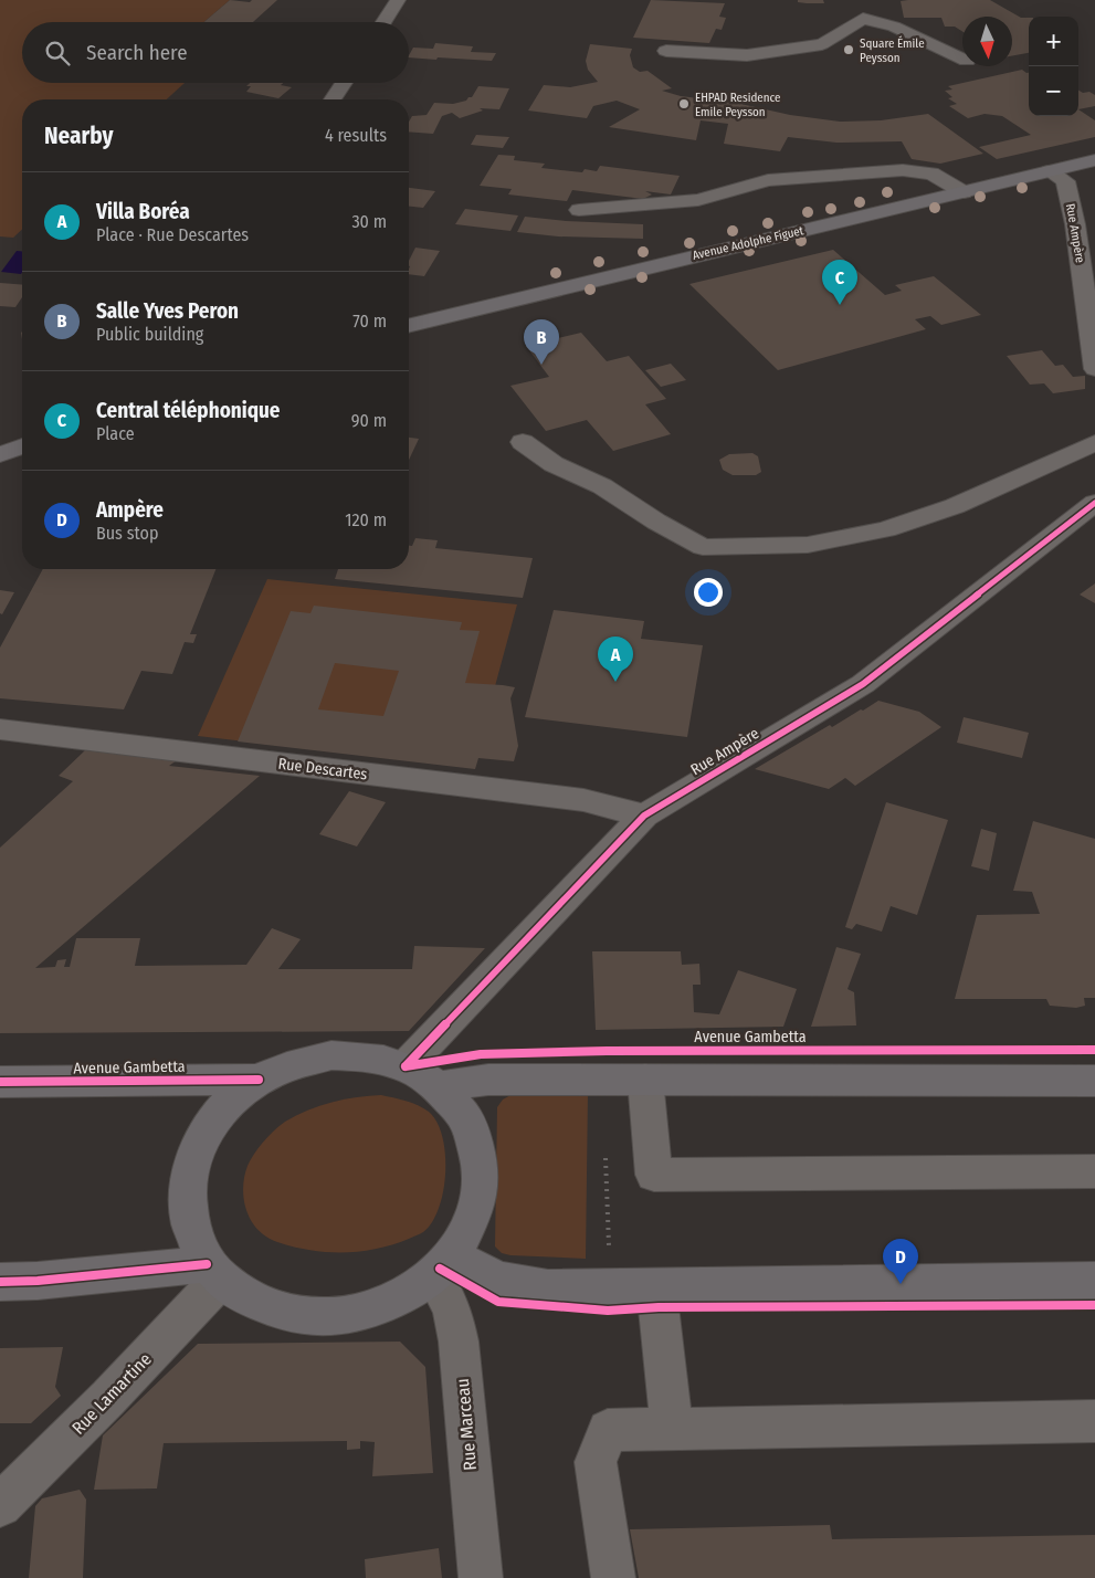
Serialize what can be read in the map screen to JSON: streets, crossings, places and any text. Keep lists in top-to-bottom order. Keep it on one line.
{"streets":{"main road":["Avenue Adolphe Figuet","Avenue Gambetta"],"street":["Rue Ampère","Rue Descartes","Rue Lamartine","Rue Marceau"]},"crossings":[["Rue Ampère","Avenue Adolphe Figuet"],["Rue Ampère","Rue Descartes"],["Rue Ampère","Avenue Gambetta"],["Avenue Gambetta","Rue Lamartine"],["Avenue Gambetta","Rue Marceau"]],"places":["Square Émile Peysson","EHPAD Residence Emile Peysson"],"north":"bottom","page":{"map_buttons":["+","−"],"search":"Search here","heading":["Nearby","4 results"],"list":[{"mark":"A","name":"Villa Boréa","note":"Place · Rue Descartes","value":"30 m"},{"mark":"B","name":"Salle Yves Peron","note":"Public building","value":"70 m"},{"mark":"C","name":"Central téléphonique","note":"Place","value":"90 m"},{"mark":"D","name":"Ampère","note":"Bus stop","value":"120 m"}],"pins":["C","B","A","D"]}}
